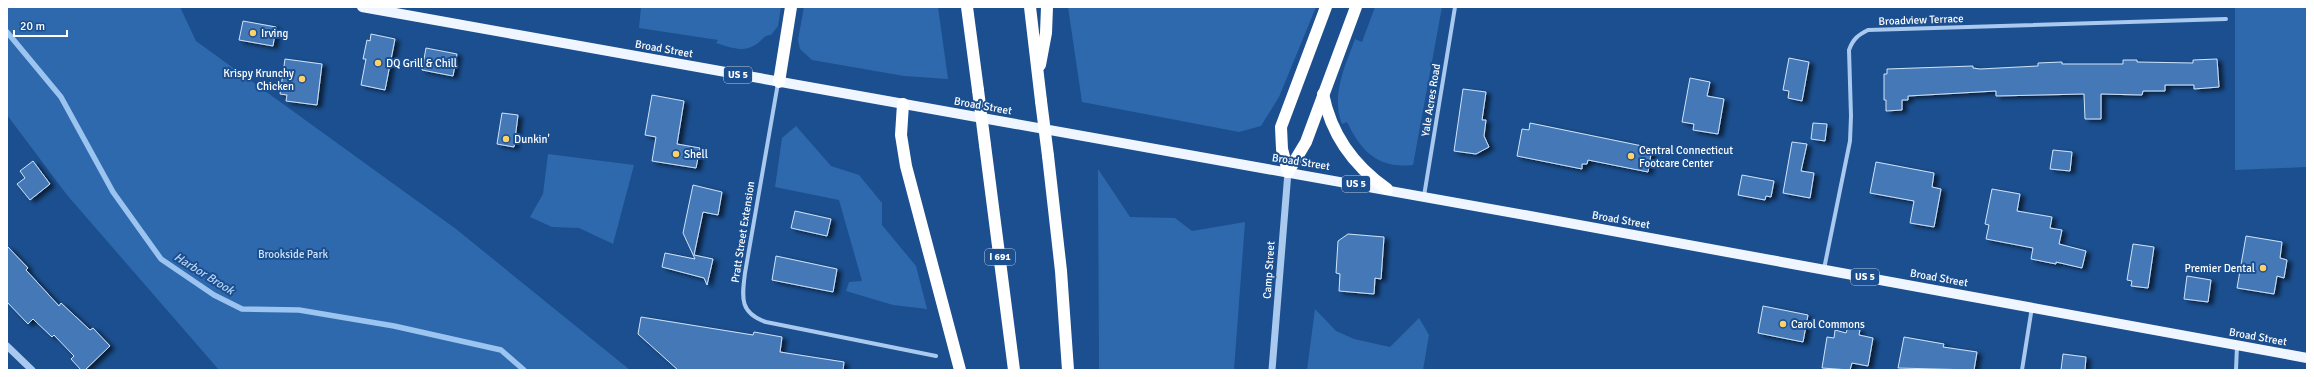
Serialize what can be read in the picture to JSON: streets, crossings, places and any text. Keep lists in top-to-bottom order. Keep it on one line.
{"streets":{"highway":["I 691"],"main road":["Broad Street","US 5"],"street":["Broadview Terrace","Yale Acres Road","Pratt Street Extension","Camp Street"]},"crossings":[["Broadview Terrace","Broad Street"],["Broad Street","Yale Acres Road"],["Broad Street","Pratt Street Extension"],["Broad Street","Camp Street"]],"water":["Harbor Brook"],"parks":["Brookside Park"],"places":["Irving","DQ Grill & Chill","Krispy Krunchy Chicken","Dunkin'","Shell","Central Connecticut Footcare Center","Premier Dental","Carol Commons"],"scale_bar":"20 m"}
